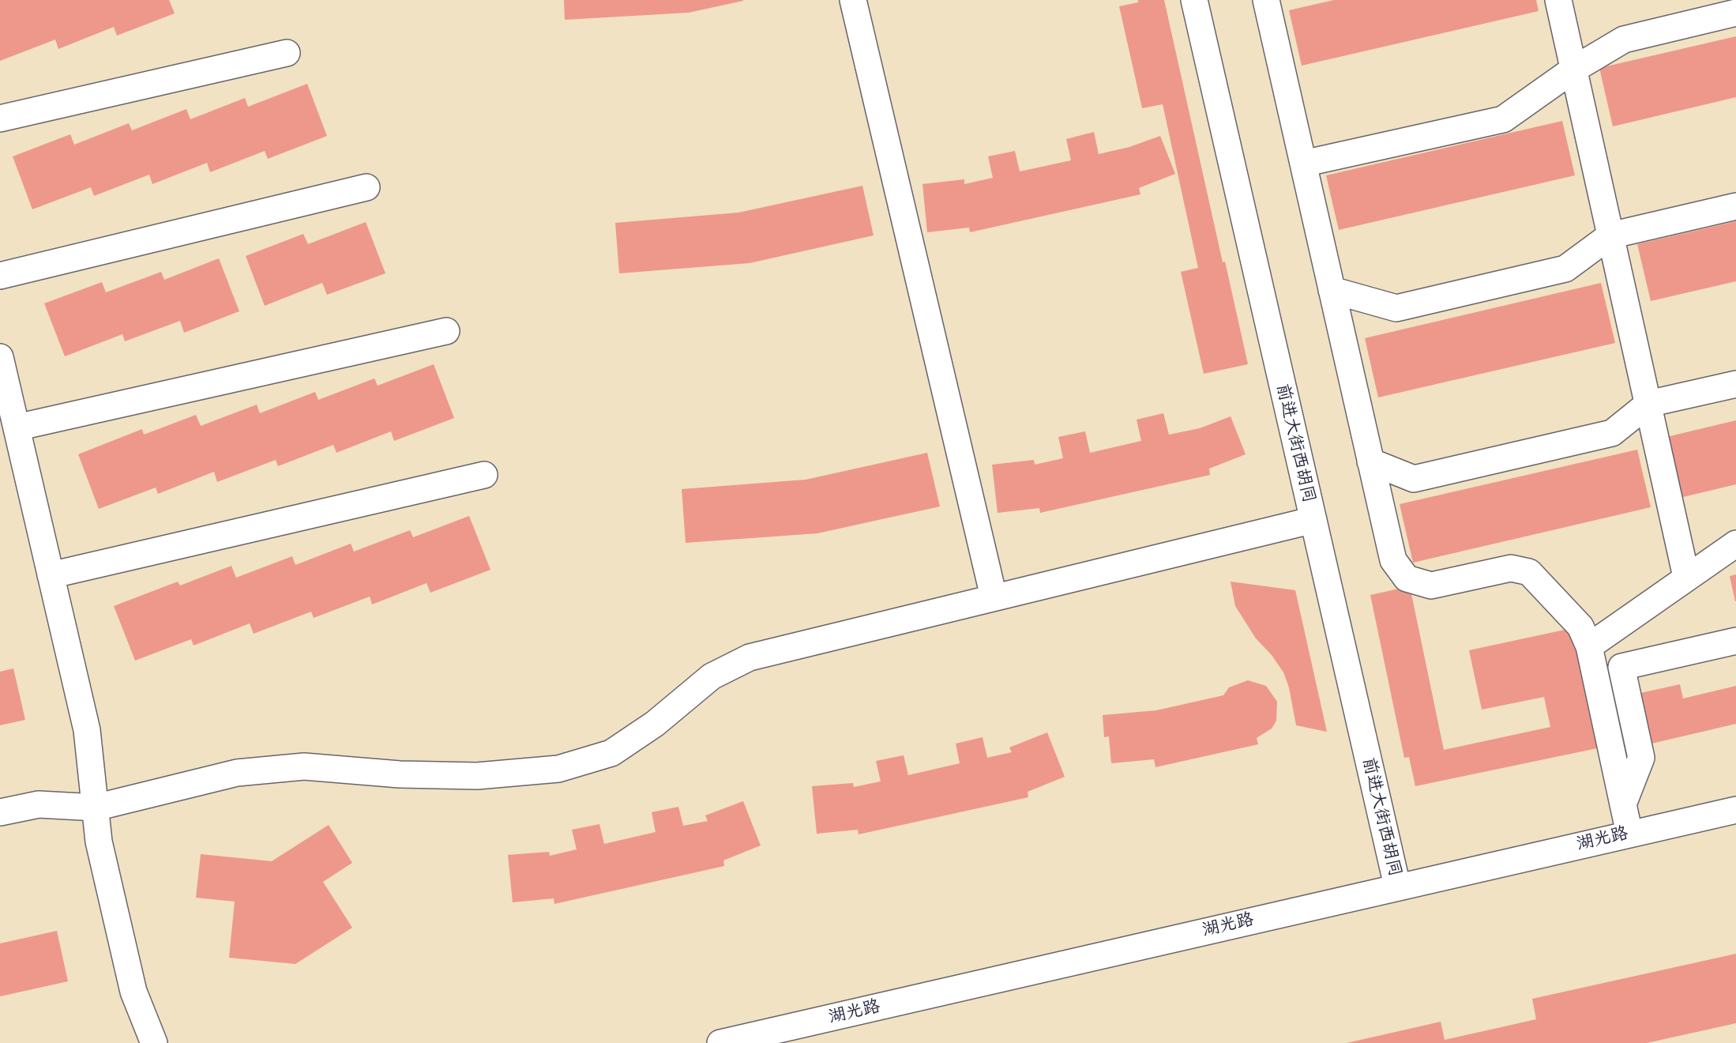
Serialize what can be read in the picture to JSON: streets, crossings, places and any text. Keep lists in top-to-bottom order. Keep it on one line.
{"streets":{"street":["前进大街西胡同","湖光路"]},"crossings":[["前进大街西胡同","湖光路"]]}
